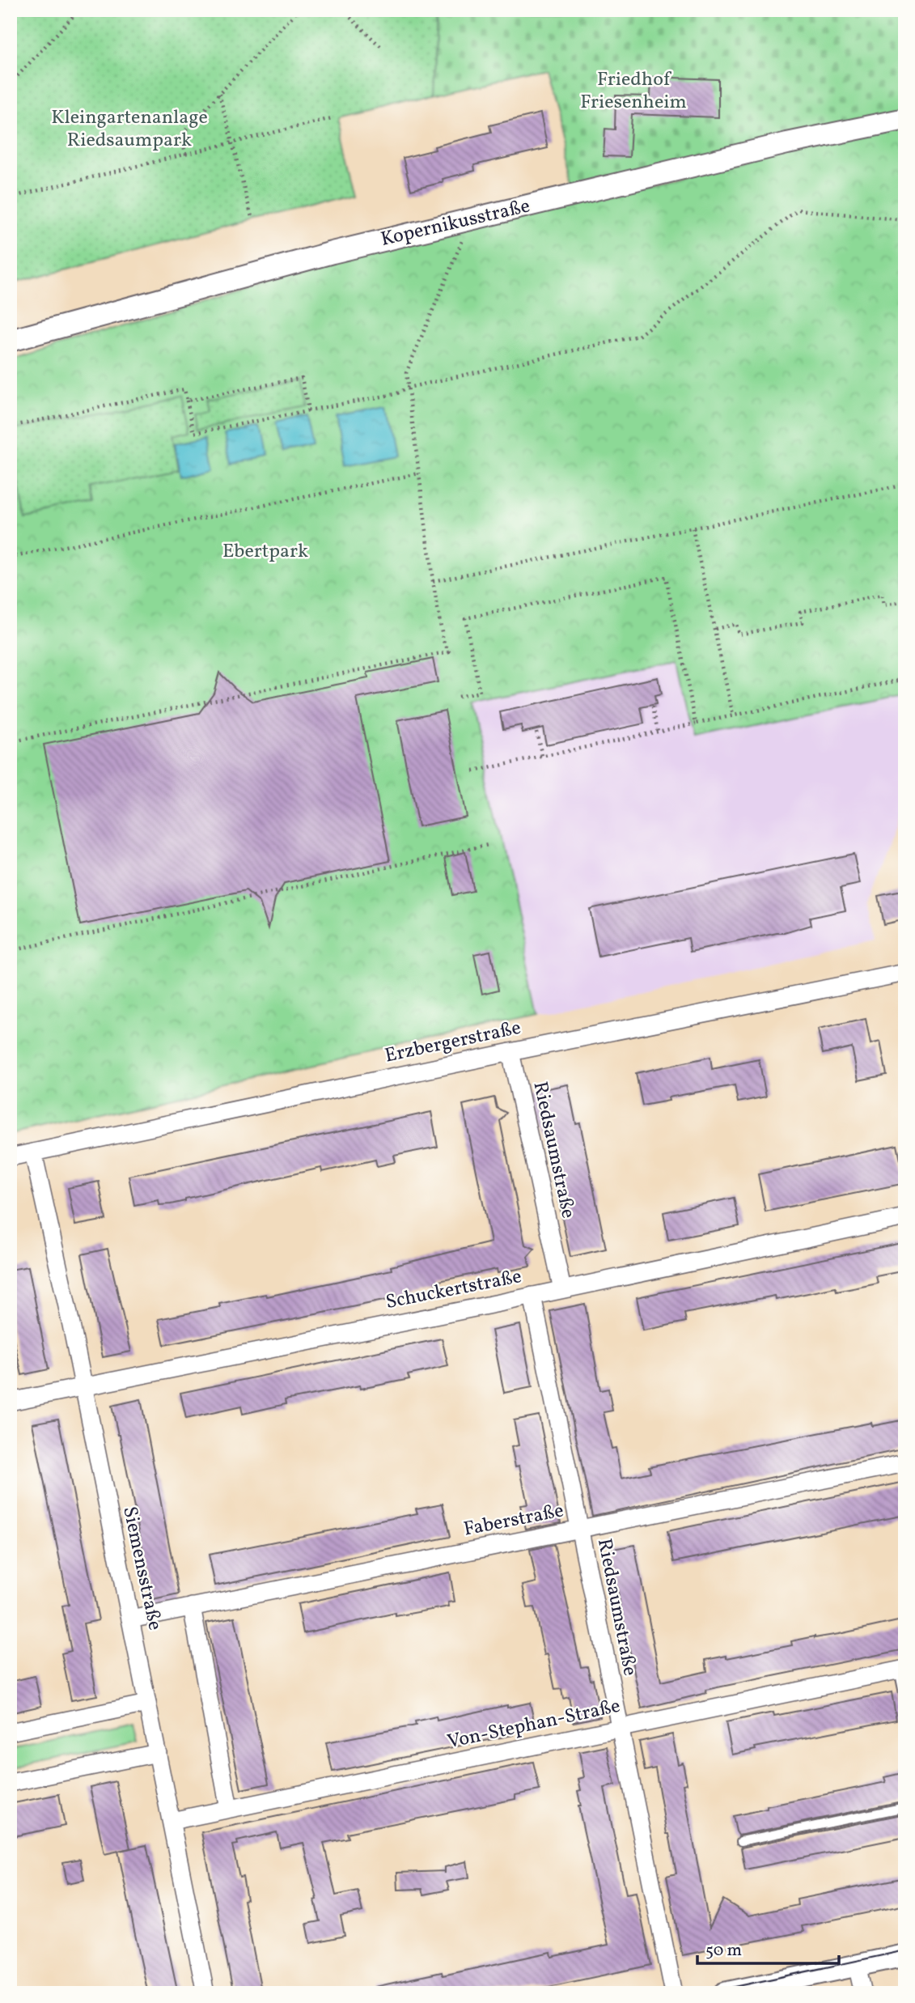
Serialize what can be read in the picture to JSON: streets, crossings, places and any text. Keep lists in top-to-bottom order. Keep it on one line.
{"streets":{"street":["Kopernikusstraße","Erzbergerstraße","Riedsaumstraße","Schuckertstraße","Faberstraße","Siemensstraße","Von-Stephan-Straße"]},"crossings":[["Erzbergerstraße","Riedsaumstraße"],["Erzbergerstraße","Siemensstraße"],["Riedsaumstraße","Schuckertstraße"],["Riedsaumstraße","Faberstraße"],["Riedsaumstraße","Von-Stephan-Straße"],["Schuckertstraße","Siemensstraße"],["Faberstraße","Siemensstraße"],["Siemensstraße","Von-Stephan-Straße"]],"parks":["Friedhof Friesenheim","Kleingartenanlage Riedsaumpark","Ebertpark"],"scale_bar":"50 m"}
